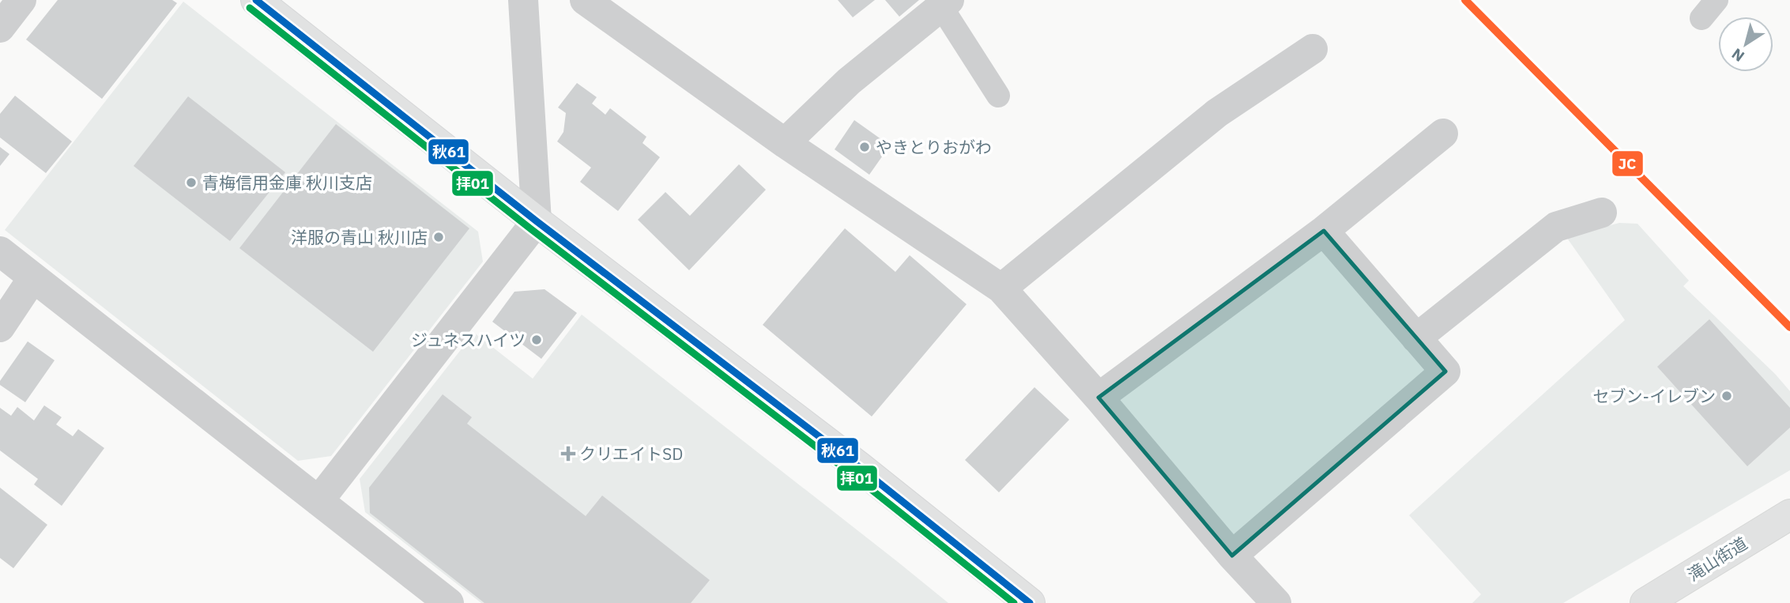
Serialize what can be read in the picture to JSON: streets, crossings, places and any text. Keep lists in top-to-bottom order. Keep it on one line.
{"streets":{"main road":["滝山街道"]},"places":{"other":["やきとりおがわ","青梅信用金庫 秋川支店","洋服の青山 秋川店","ジュネスハイツ","セブン-イレブン"],"health":["クリエイトSD"]},"lines":["transit line JC","transit line 秋61","transit line 拝01"],"north":"bottom left"}
